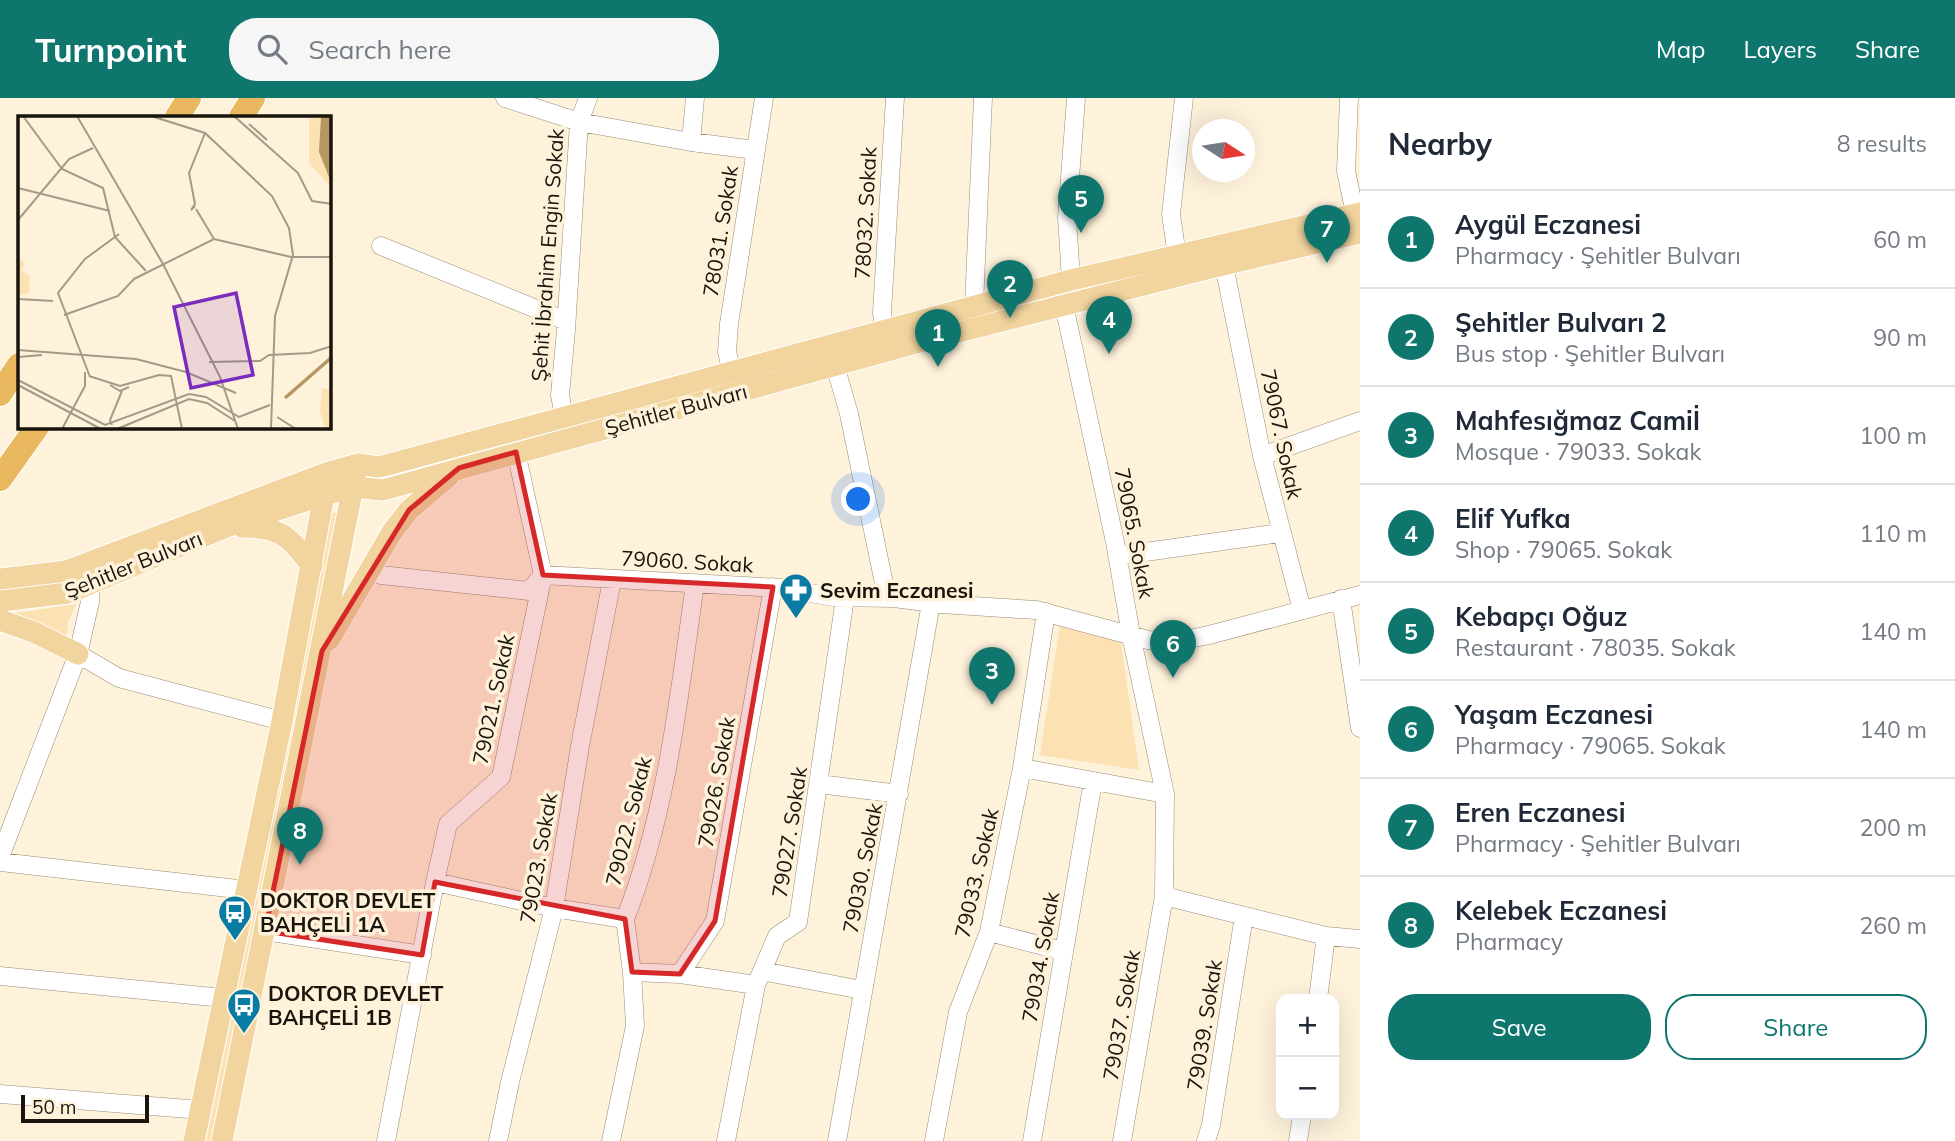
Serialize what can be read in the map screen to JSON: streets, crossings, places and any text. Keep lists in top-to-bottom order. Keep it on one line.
{"streets":{"main road":["Şehitler Bulvarı"],"street":["78032. Sokak","78031. Sokak","Şehit İbrahim Engin Sokak","79067. Sokak","79065. Sokak","79060. Sokak","79021. Sokak","79026. Sokak","79022. Sokak","79027. Sokak","79023. Sokak","79030. Sokak","79033. Sokak","79034. Sokak","79037. Sokak","79039. Sokak"]},"crossings":[["78032. Sokak","Şehitler Bulvarı"],["78031. Sokak","Şehitler Bulvarı"],["Şehit İbrahim Engin Sokak","Şehitler Bulvarı"],["Şehitler Bulvarı","79067. Sokak"],["Şehitler Bulvarı","79065. Sokak"],["Şehitler Bulvarı","79021. Sokak"],["79067. Sokak","79060. Sokak"],["79065. Sokak","79060. Sokak"],["79065. Sokak","79037. Sokak"],["79060. Sokak","79021. Sokak"],["79060. Sokak","79026. Sokak"],["79060. Sokak","79022. Sokak"],["79060. Sokak","79027. Sokak"],["79060. Sokak","79023. Sokak"],["79060. Sokak","79030. Sokak"],["79060. Sokak","79033. Sokak"],["79021. Sokak","79022. Sokak"],["79022. Sokak","79023. Sokak"]],"places":{"pharmacy":["Sevim Eczanesi"],"bus stop":["DOKTOR DEVLET BAHÇELİ 1A","DOKTOR DEVLET BAHÇELİ 1B"]},"scale_bar":"50 m","north":"right","page":{"header":"Turnpoint","search":"Search here","nav":["Map","Layers","Share"],"heading":["Nearby","8 results"],"pins":["5","7","2","4","1","6","3","8"],"list":[{"mark":"1","name":"Aygül Eczanesi","note":"Pharmacy · Şehitler Bulvarı","value":"60 m"},{"mark":"2","name":"Şehitler Bulvarı 2","note":"Bus stop · Şehitler Bulvarı","value":"90 m"},{"mark":"3","name":"Mahfesığmaz Camiİ","note":"Mosque · 79033. Sokak","value":"100 m"},{"mark":"4","name":"Elif Yufka","note":"Shop · 79065. Sokak","value":"110 m"},{"mark":"5","name":"Kebapçı Oğuz","note":"Restaurant · 78035. Sokak","value":"140 m"},{"mark":"6","name":"Yaşam Eczanesi","note":"Pharmacy · 79065. Sokak","value":"140 m"},{"mark":"7","name":"Eren Eczanesi","note":"Pharmacy · Şehitler Bulvarı","value":"200 m"},{"mark":"8","name":"Kelebek Eczanesi","note":"Pharmacy","value":"260 m"}],"buttons":["Save","Share"],"map_buttons":["+","−"],"scale":"50 m"}}
